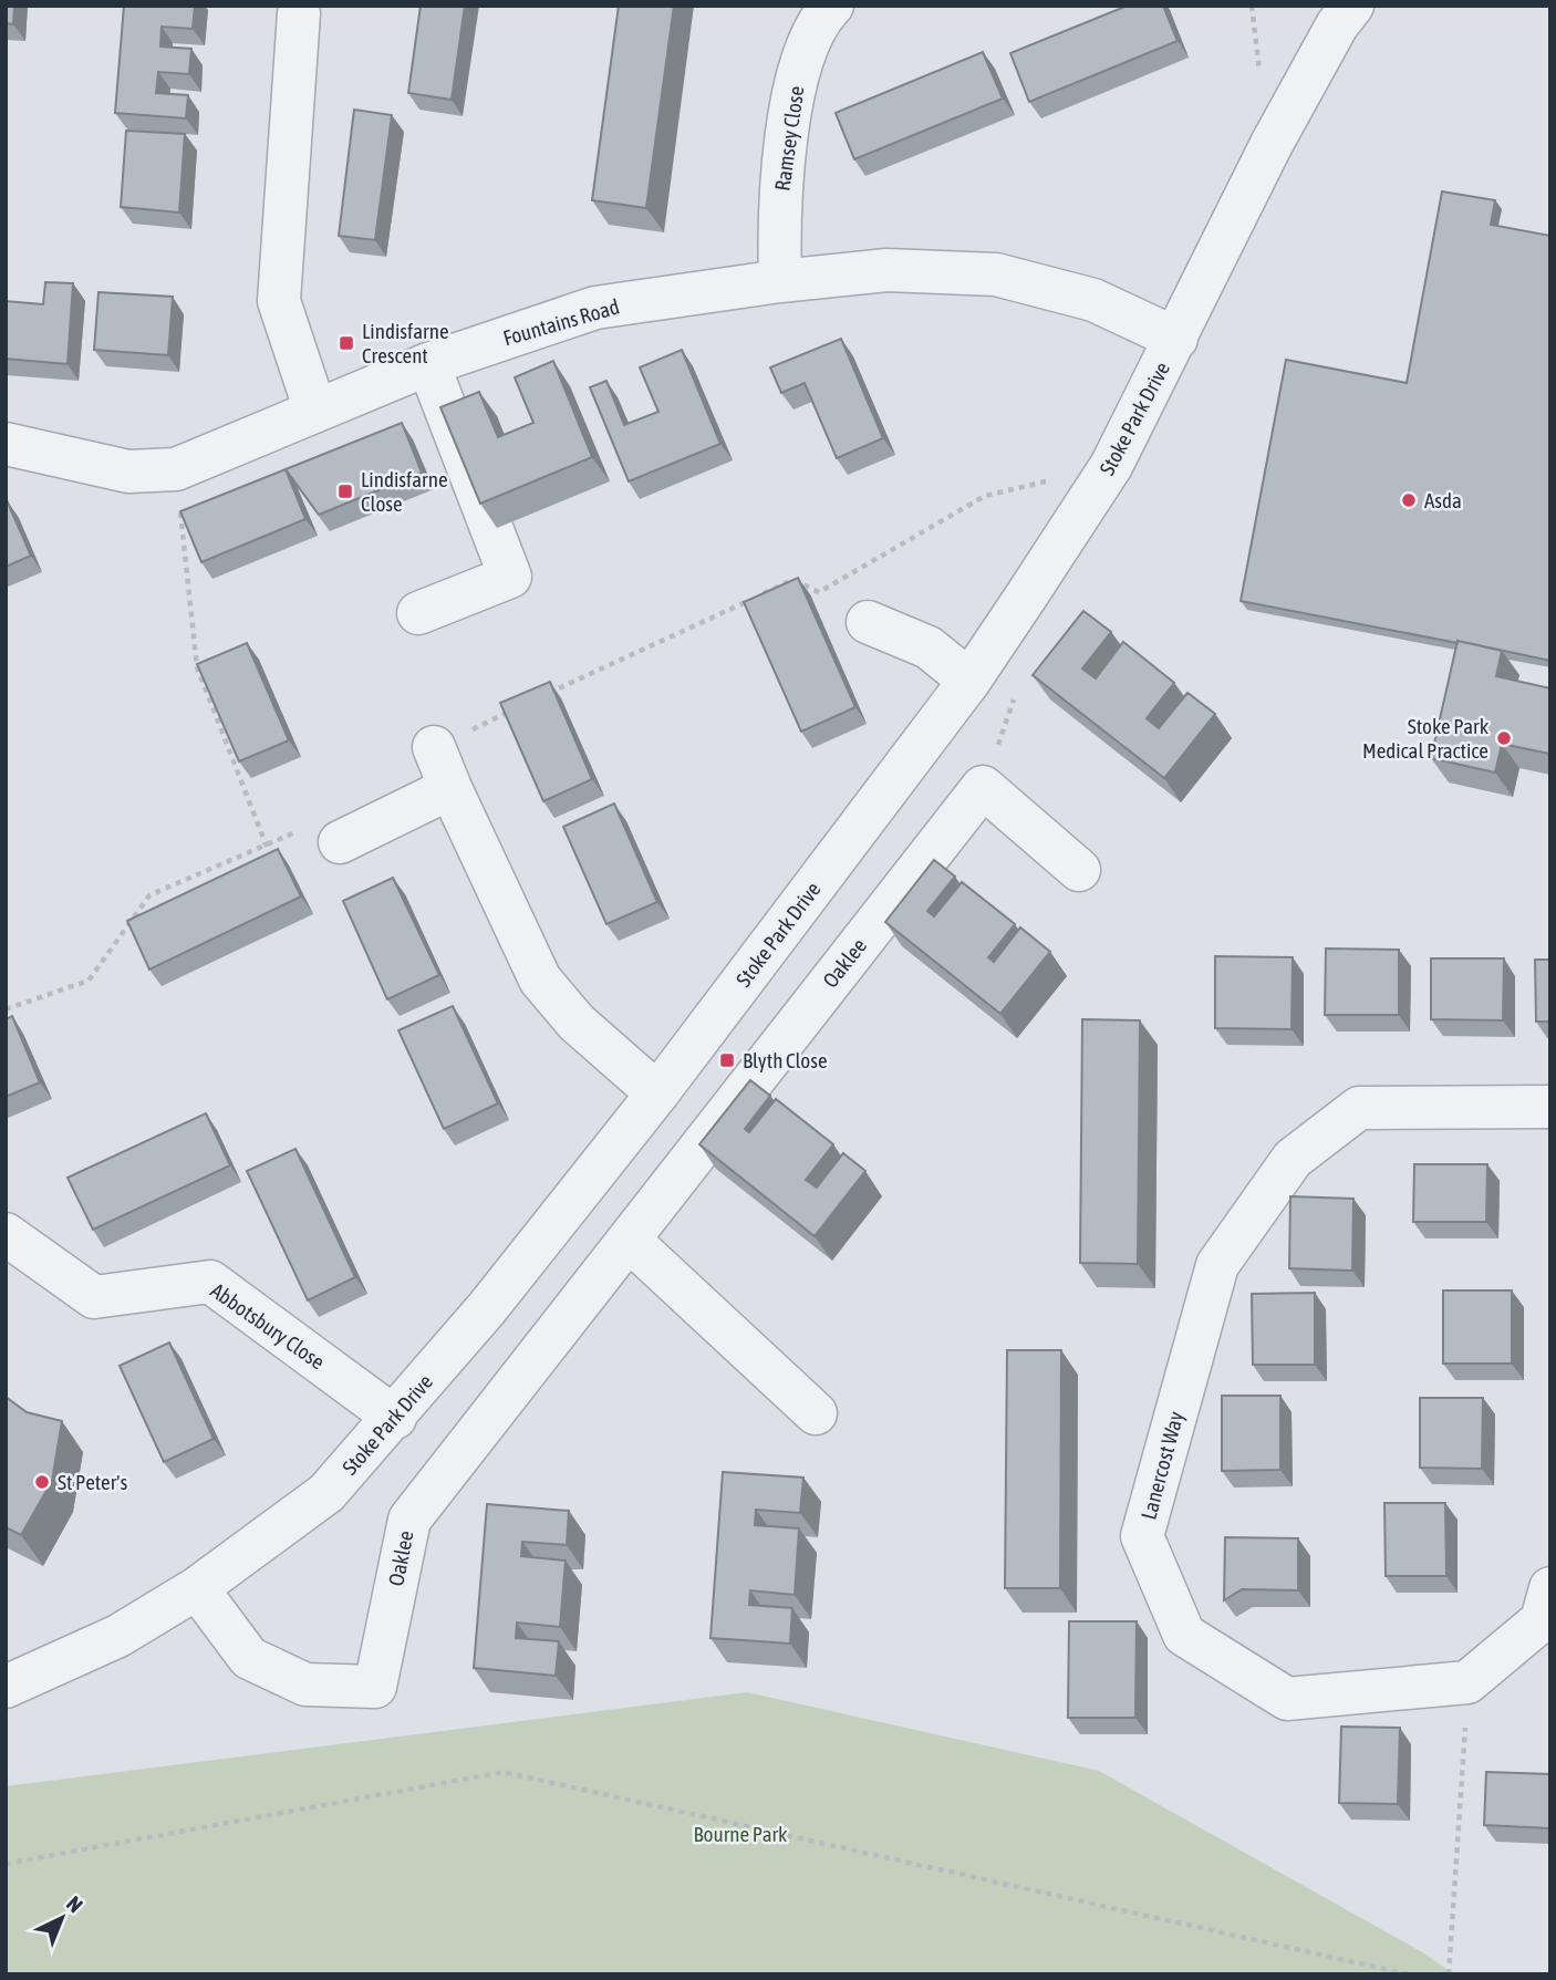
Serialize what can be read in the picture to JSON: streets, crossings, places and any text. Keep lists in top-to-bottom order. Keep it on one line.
{"streets":{"street":["Ramsey Close","Fountains Road","Stoke Park Drive","Oaklee","Abbotsbury Close","Lanercost Way"]},"crossings":[["Ramsey Close","Fountains Road"],["Fountains Road","Stoke Park Drive"],["Stoke Park Drive","Oaklee"],["Stoke Park Drive","Abbotsbury Close"]],"parks":["Bourne Park"],"places":{"transit":["Lindisfarne Crescent","Lindisfarne Close","Blyth Close"],"other":["Asda","Stoke Park Medical Practice","St Peter's"]},"north":"top right"}
